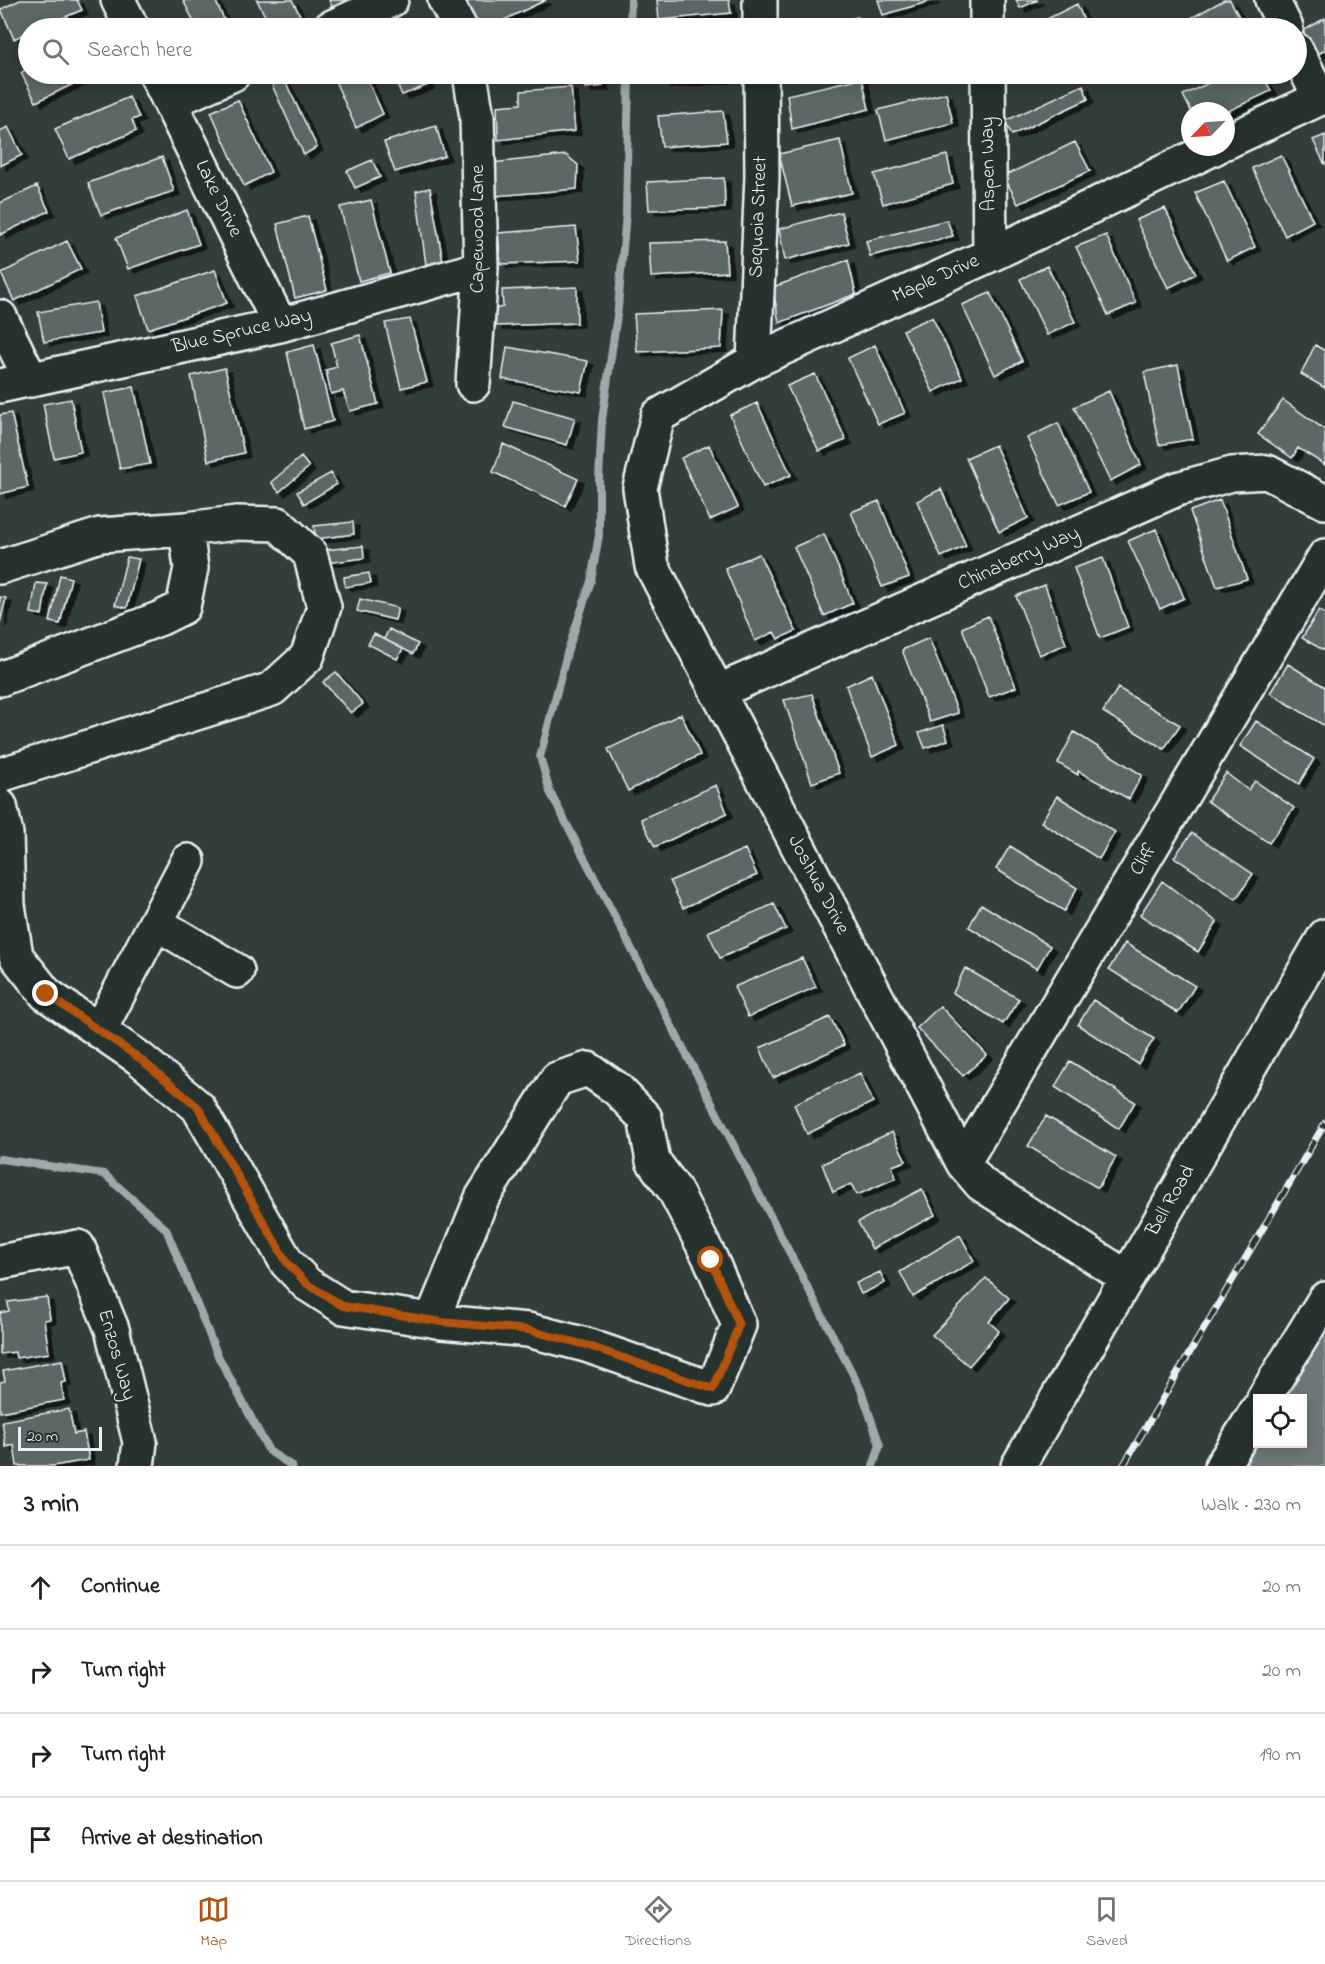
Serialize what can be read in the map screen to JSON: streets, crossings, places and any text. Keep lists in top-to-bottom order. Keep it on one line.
{"streets":{"street":["Aspen Way","Lake Drive","Sequoia Street","Capewood Lane","Maple Drive","Blue Spruce Way","Chinaberry Way","Cliff","Joshua Drive","Bell Road","Enzos Way"]},"crossings":[["Aspen Way","Maple Drive"],["Lake Drive","Blue Spruce Way"],["Sequoia Street","Maple Drive"],["Capewood Lane","Blue Spruce Way"],["Maple Drive","Joshua Drive"],["Chinaberry Way","Joshua Drive"],["Cliff","Joshua Drive"],["Joshua Drive","Bell Road"]],"scale_bar":"20 m","north":"bottom left","page":{"search":"Search here","scale":"20 m","heading":["3 min","Walk · 230 m"],"list":[["Continue","20 m"],["Turn right","20 m"],["Turn right","190 m"],"Arrive at destination"],"nav":["Map","Directions","Saved"]}}
